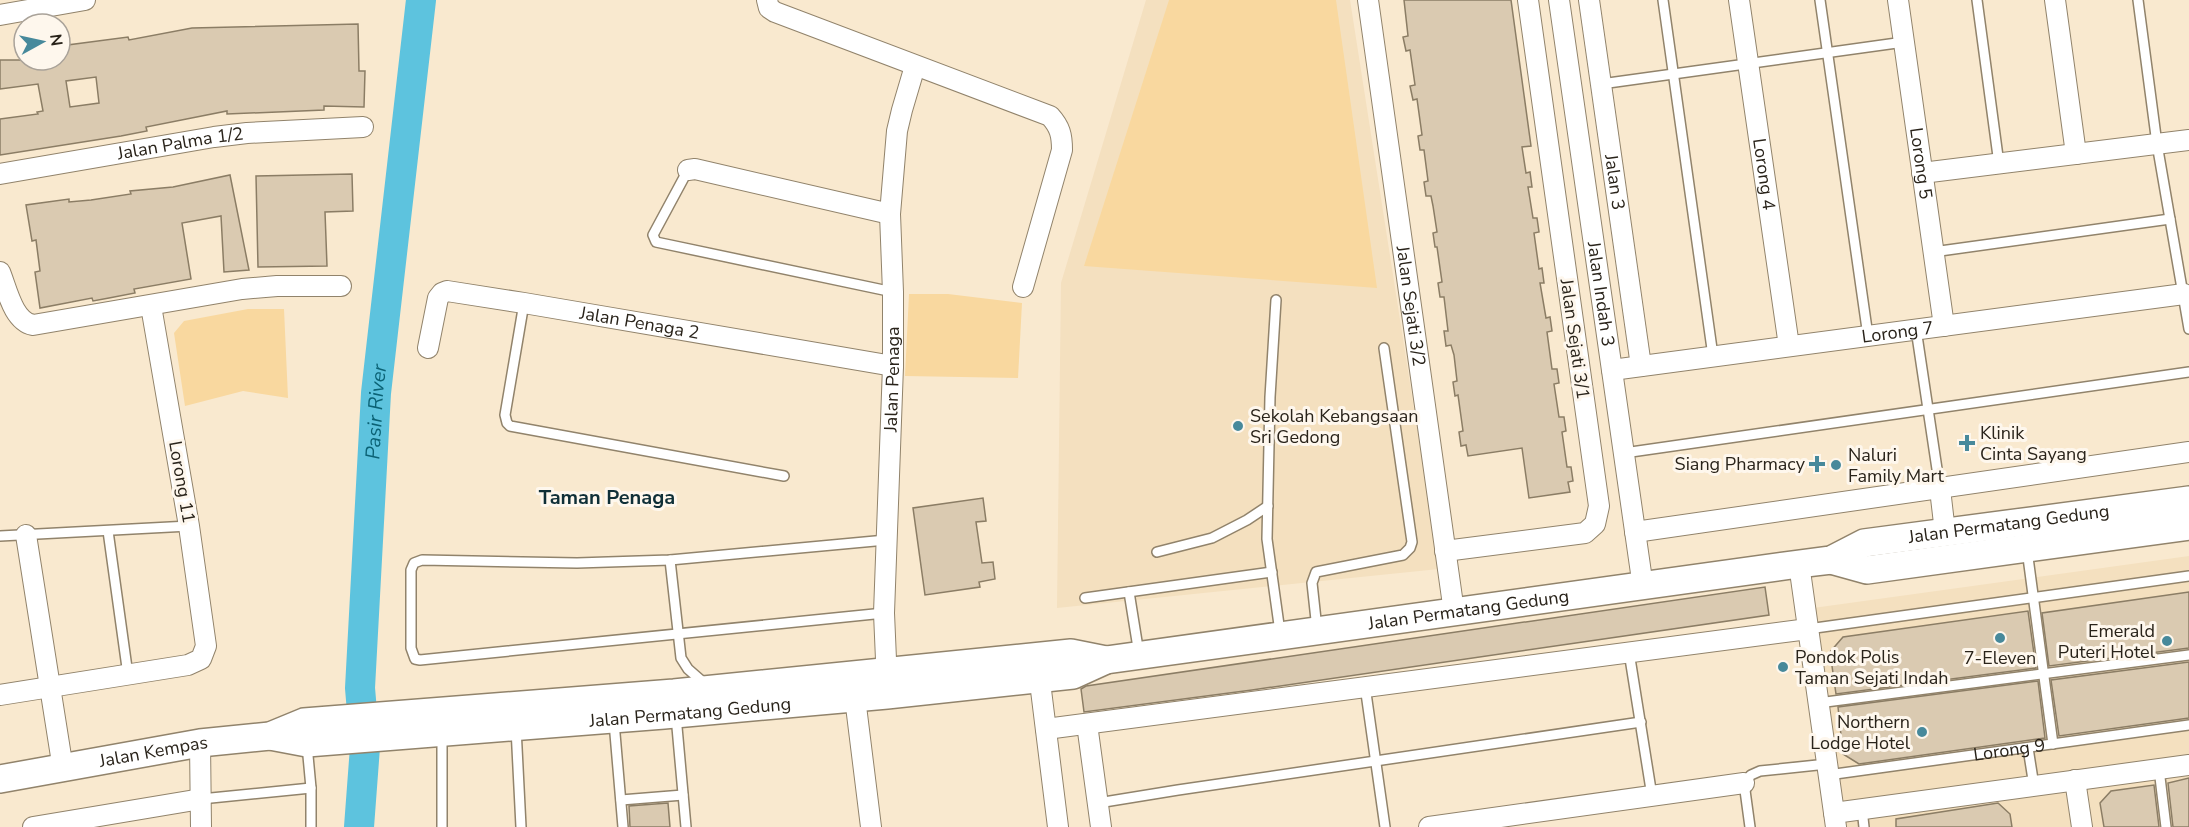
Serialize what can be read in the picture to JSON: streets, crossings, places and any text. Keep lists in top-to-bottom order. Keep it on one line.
{"streets":{"main road":["Jalan Permatang Gedung","Jalan Kempas"],"street":["Jalan Palma 1/2","Lorong 5","Lorong 4","Jalan 3","Jalan Indah 3","Jalan Sejati 3/2","Jalan Penaga 2","Lorong 7","Jalan Sejati 3/1","Jalan Penaga","Lorong 11"],"lane":["Lorong 9"]},"crossings":[["Lorong 5","Lorong 7"],["Lorong 4","Lorong 7"],["Jalan 3","Lorong 7"],["Jalan Indah 3","Lorong 7"],["Jalan Indah 3","Jalan Permatang Gedung"],["Jalan Sejati 3/2","Jalan Sejati 3/1"],["Jalan Sejati 3/2","Jalan Permatang Gedung"],["Jalan Penaga 2","Jalan Penaga"],["Jalan Penaga","Jalan Permatang Gedung"],["Jalan Permatang Gedung","Jalan Kempas"]],"districts":["Taman Penaga"],"water":["Pasir River"],"places":{"other":["Sekolah Kebangsaan Sri Gedong","Naluri Family Mart","7-Eleven","Emerald Puteri Hotel","Pondok Polis Taman Sejati Indah","Northern Lodge Hotel"],"health":["Klinik Cinta Sayang","Siang Pharmacy"]},"north":"right"}
